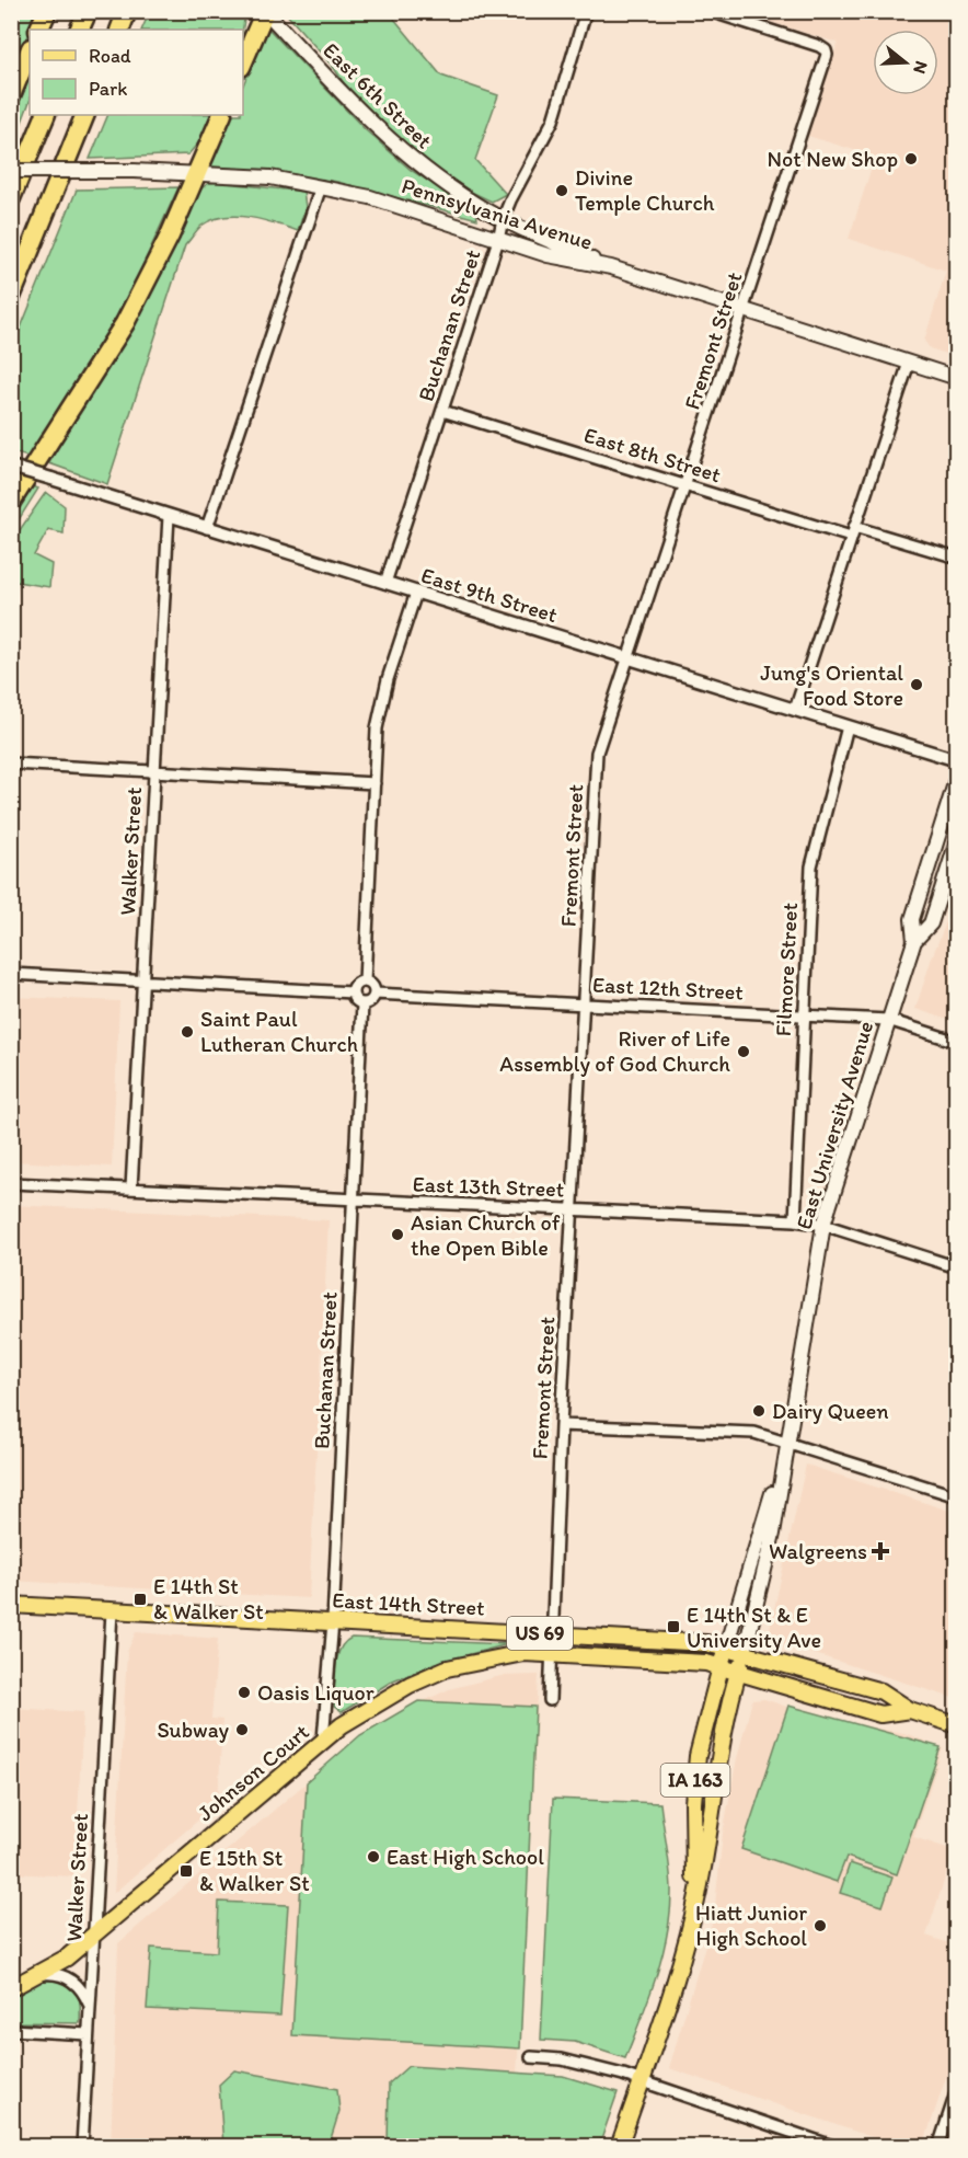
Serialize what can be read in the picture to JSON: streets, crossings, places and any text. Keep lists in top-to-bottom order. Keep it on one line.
{"streets":{"main road":["East 6th Street","Pennsylvania Avenue","East University Avenue","East 14th Street","US 69","Johnson Court","IA 163"],"street":["Buchanan Street","Fremont Street","East 8th Street","East 9th Street","Walker Street","Filmore Street","East 12th Street","East 13th Street"]},"crossings":[["East 6th Street","Pennsylvania Avenue"],["East 6th Street","Buchanan Street"],["Pennsylvania Avenue","Buchanan Street"],["Pennsylvania Avenue","Fremont Street"],["Buchanan Street","East 8th Street"],["Buchanan Street","East 9th Street"],["Buchanan Street","East 12th Street"],["Buchanan Street","East 13th Street"],["Buchanan Street","East 14th Street"],["Buchanan Street","Johnson Court"],["Fremont Street","East 8th Street"],["Fremont Street","East 9th Street"],["Fremont Street","East 12th Street"],["Fremont Street","East 13th Street"],["Fremont Street","East 14th Street"],["Fremont Street","Johnson Court"],["East 9th Street","Walker Street"],["East 9th Street","Filmore Street"],["Walker Street","East 13th Street"],["Walker Street","East 14th Street"],["Walker Street","Johnson Court"],["Filmore Street","East 12th Street"],["Filmore Street","East 13th Street"],["East 12th Street","East University Avenue"],["East University Avenue","East 13th Street"],["East University Avenue","East 14th Street"],["East 14th Street","Johnson Court"]],"places":{"other":["Not New Shop","Divine Temple Church","Jung's Oriental Food Store","Saint Paul Lutheran Church","River of Life Assembly of God Church","Asian Church of the Open Bible","Dairy Queen","Oasis Liquor","Subway","East High School","Hiatt Junior High School"],"health":["Walgreens"],"transit":["E 14th St & Walker St","E 14th St & E University Ave","E 15th St & Walker St"]},"legend":["Road","Park"],"north":"right"}
